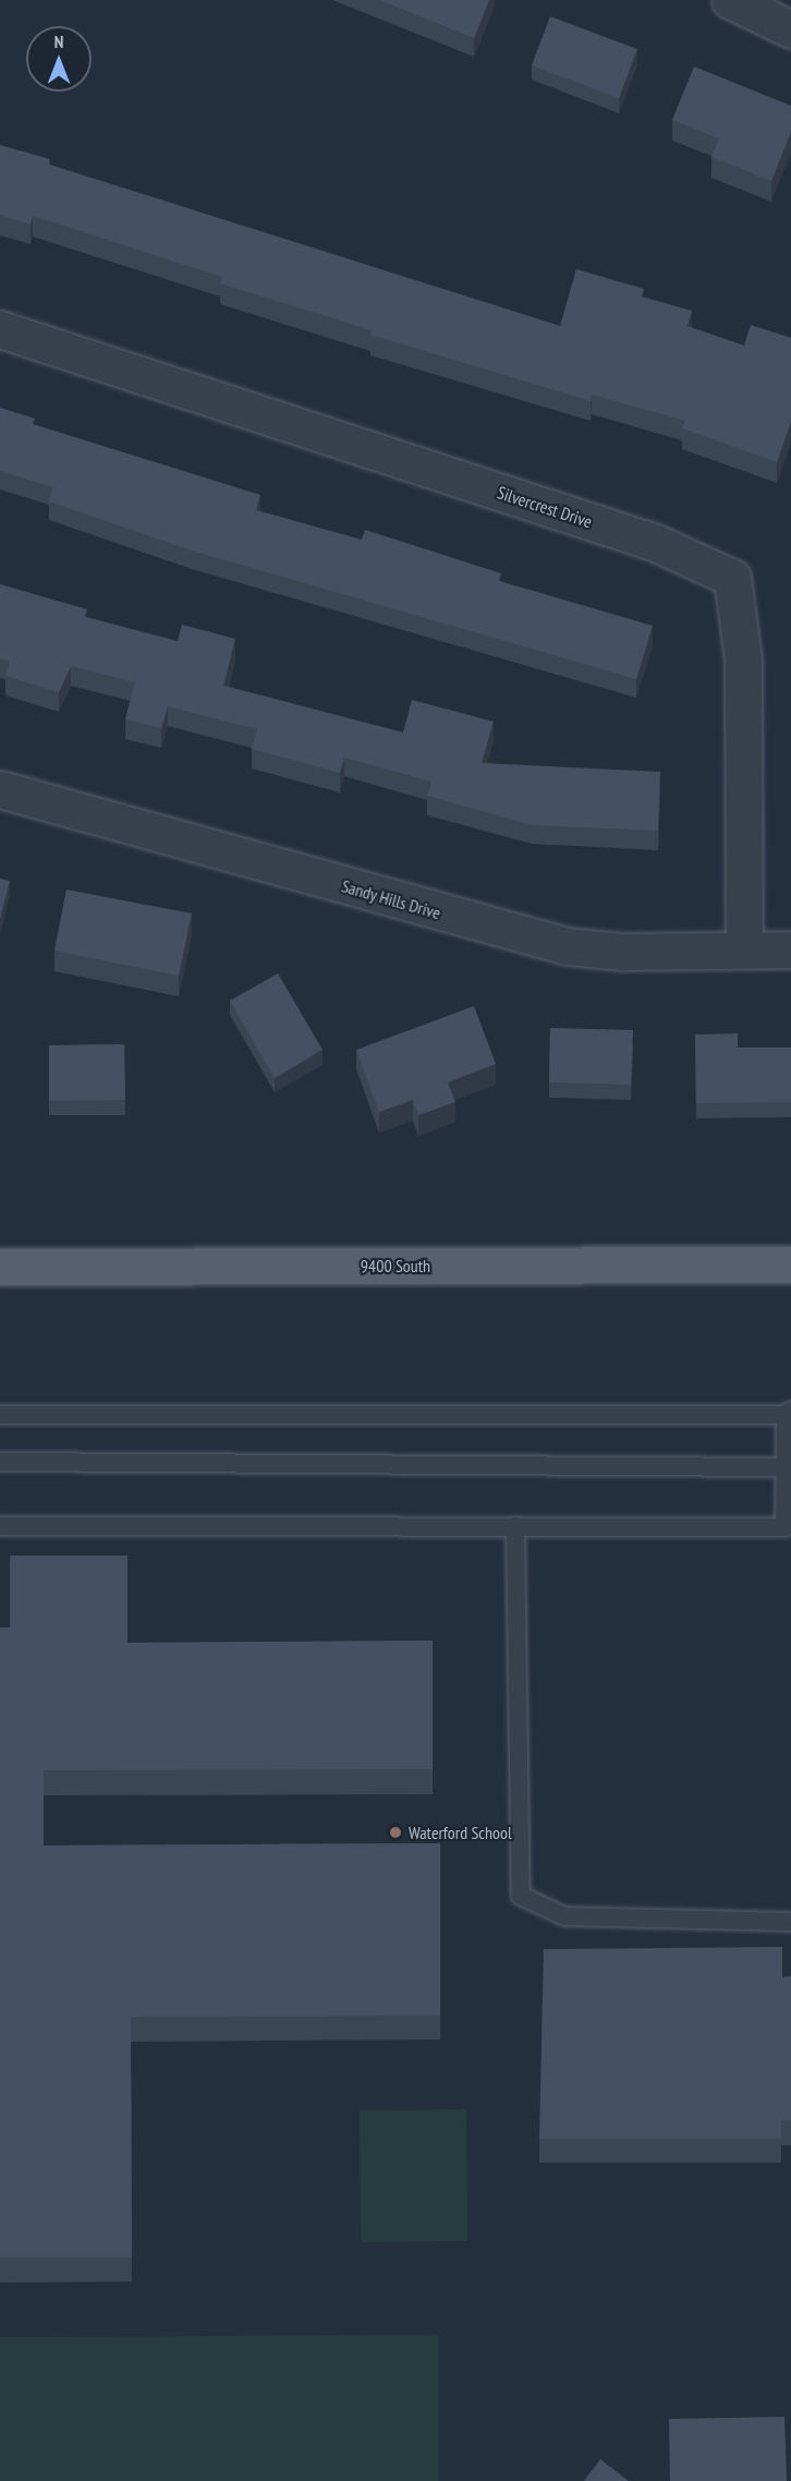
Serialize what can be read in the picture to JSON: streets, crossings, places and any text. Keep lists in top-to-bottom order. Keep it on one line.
{"streets":{"main road":["9400 South"],"street":["Silvercrest Drive","Sandy Hills Drive"]},"crossings":[["Silvercrest Drive","Sandy Hills Drive"]],"places":["Waterford School"],"north":"top"}
